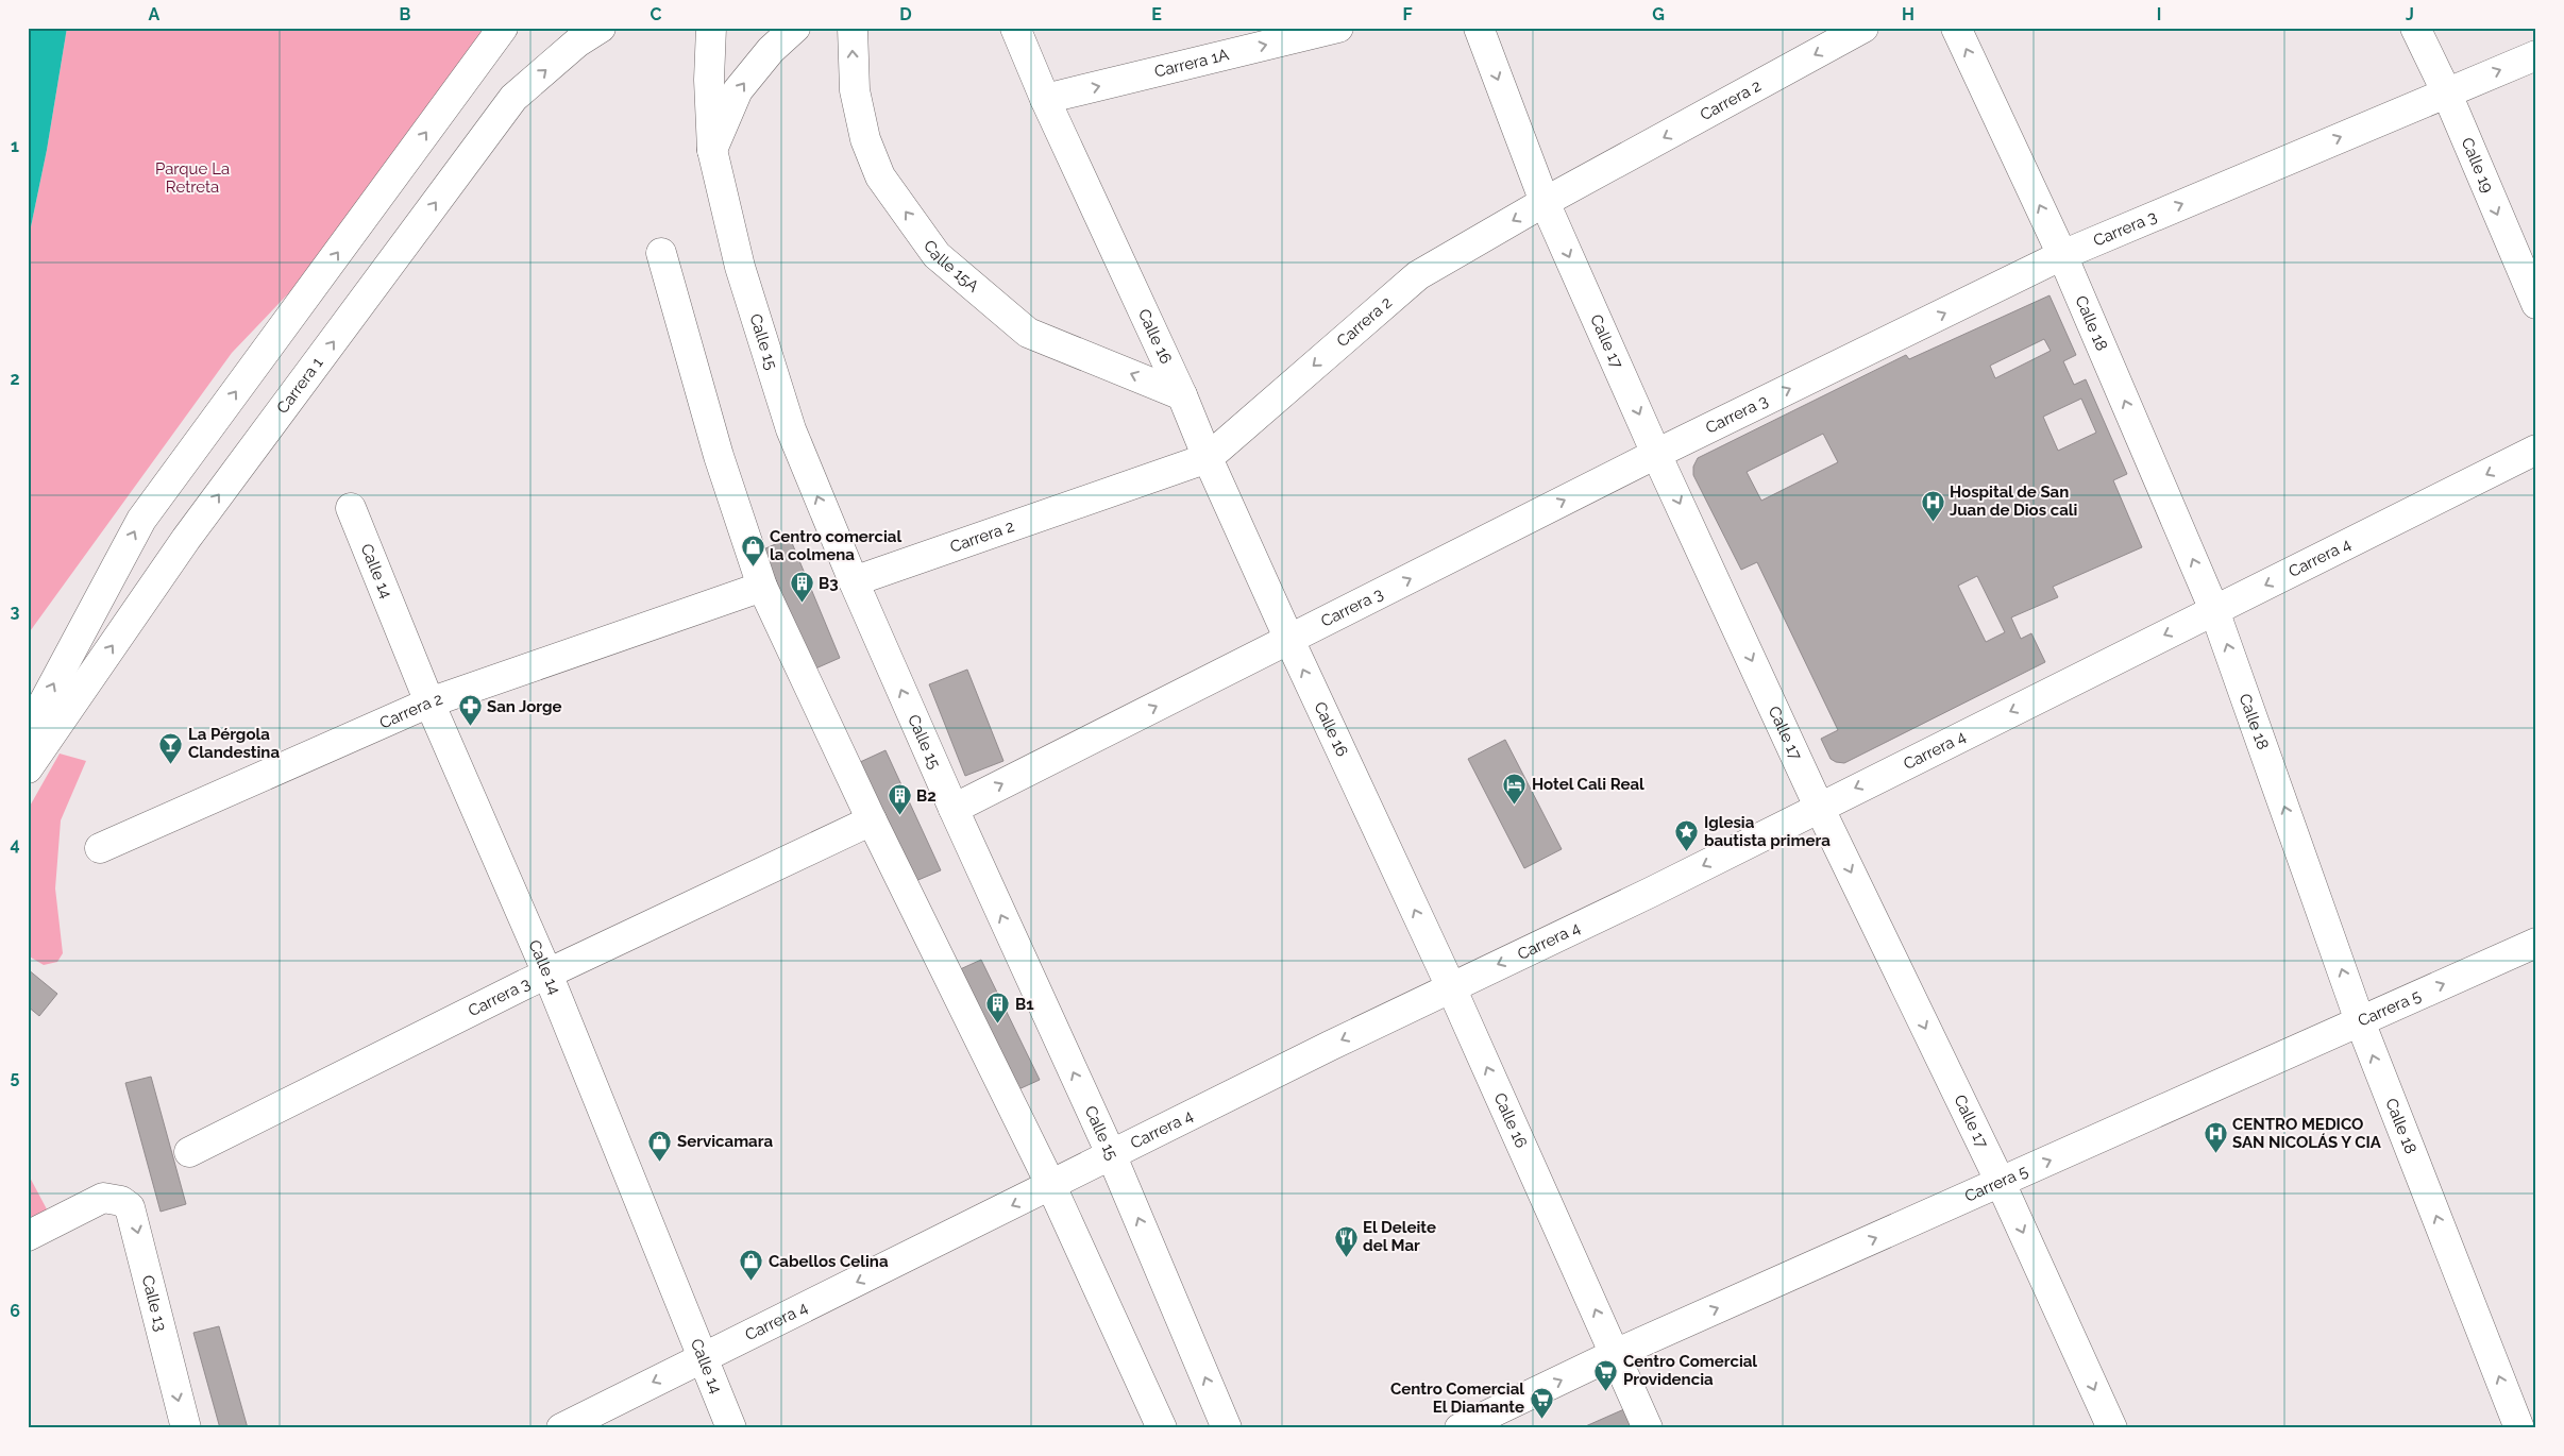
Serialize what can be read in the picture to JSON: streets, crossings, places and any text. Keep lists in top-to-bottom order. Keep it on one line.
{"streets":{"street":["Carrera 1A","Carrera 2","Calle 19","Carrera 3","Calle 15A","Calle 18","Calle 16","Calle 17","Calle 15","Carrera 1","Carrera 4","Calle 14","Carrera 5","Calle 13"]},"crossings":[["Carrera 1A","Calle 16"],["Carrera 2","Calle 16"],["Carrera 2","Calle 17"],["Carrera 2","Calle 15"],["Carrera 2","Calle 14"],["Calle 19","Carrera 3"],["Carrera 3","Calle 18"],["Carrera 3","Calle 16"],["Carrera 3","Calle 17"],["Carrera 3","Calle 15"],["Carrera 3","Calle 14"],["Calle 15A","Calle 16"],["Calle 18","Carrera 4"],["Calle 18","Carrera 5"],["Calle 16","Carrera 4"],["Calle 16","Carrera 5"],["Calle 17","Carrera 4"],["Calle 17","Carrera 5"],["Calle 15","Carrera 4"],["Carrera 4","Calle 14"]],"one_way":["Carrera 1A","Carrera 2","Calle 19","Carrera 3","Calle 15A","Calle 18","Calle 16","Calle 17","Carrera 4","Carrera 5"],"parks":["Parque La Retreta"],"places":{"hospital":["Hospital de San Juan de Dios cali","CENTRO MEDICO SAN NICOLÁS Y CIA"],"shop":["Centro comercial la colmena","Servicamara","Cabellos Celina"],"building":["B3","B2","B1"],"pharmacy":["San Jorge"],"bar":["La Pérgola Clandestina"],"hotel":["Hotel Cali Real"],"place":["Iglesia bautista primera"],"restaurant":["El Deleite del Mar"],"supermarket":["Centro Comercial Providencia","Centro Comercial El Diamante"]},"grid":{"columns":["A","B","C","D","E","F","G","H","I","J"],"rows":["1","2","3","4","5","6"]}}
